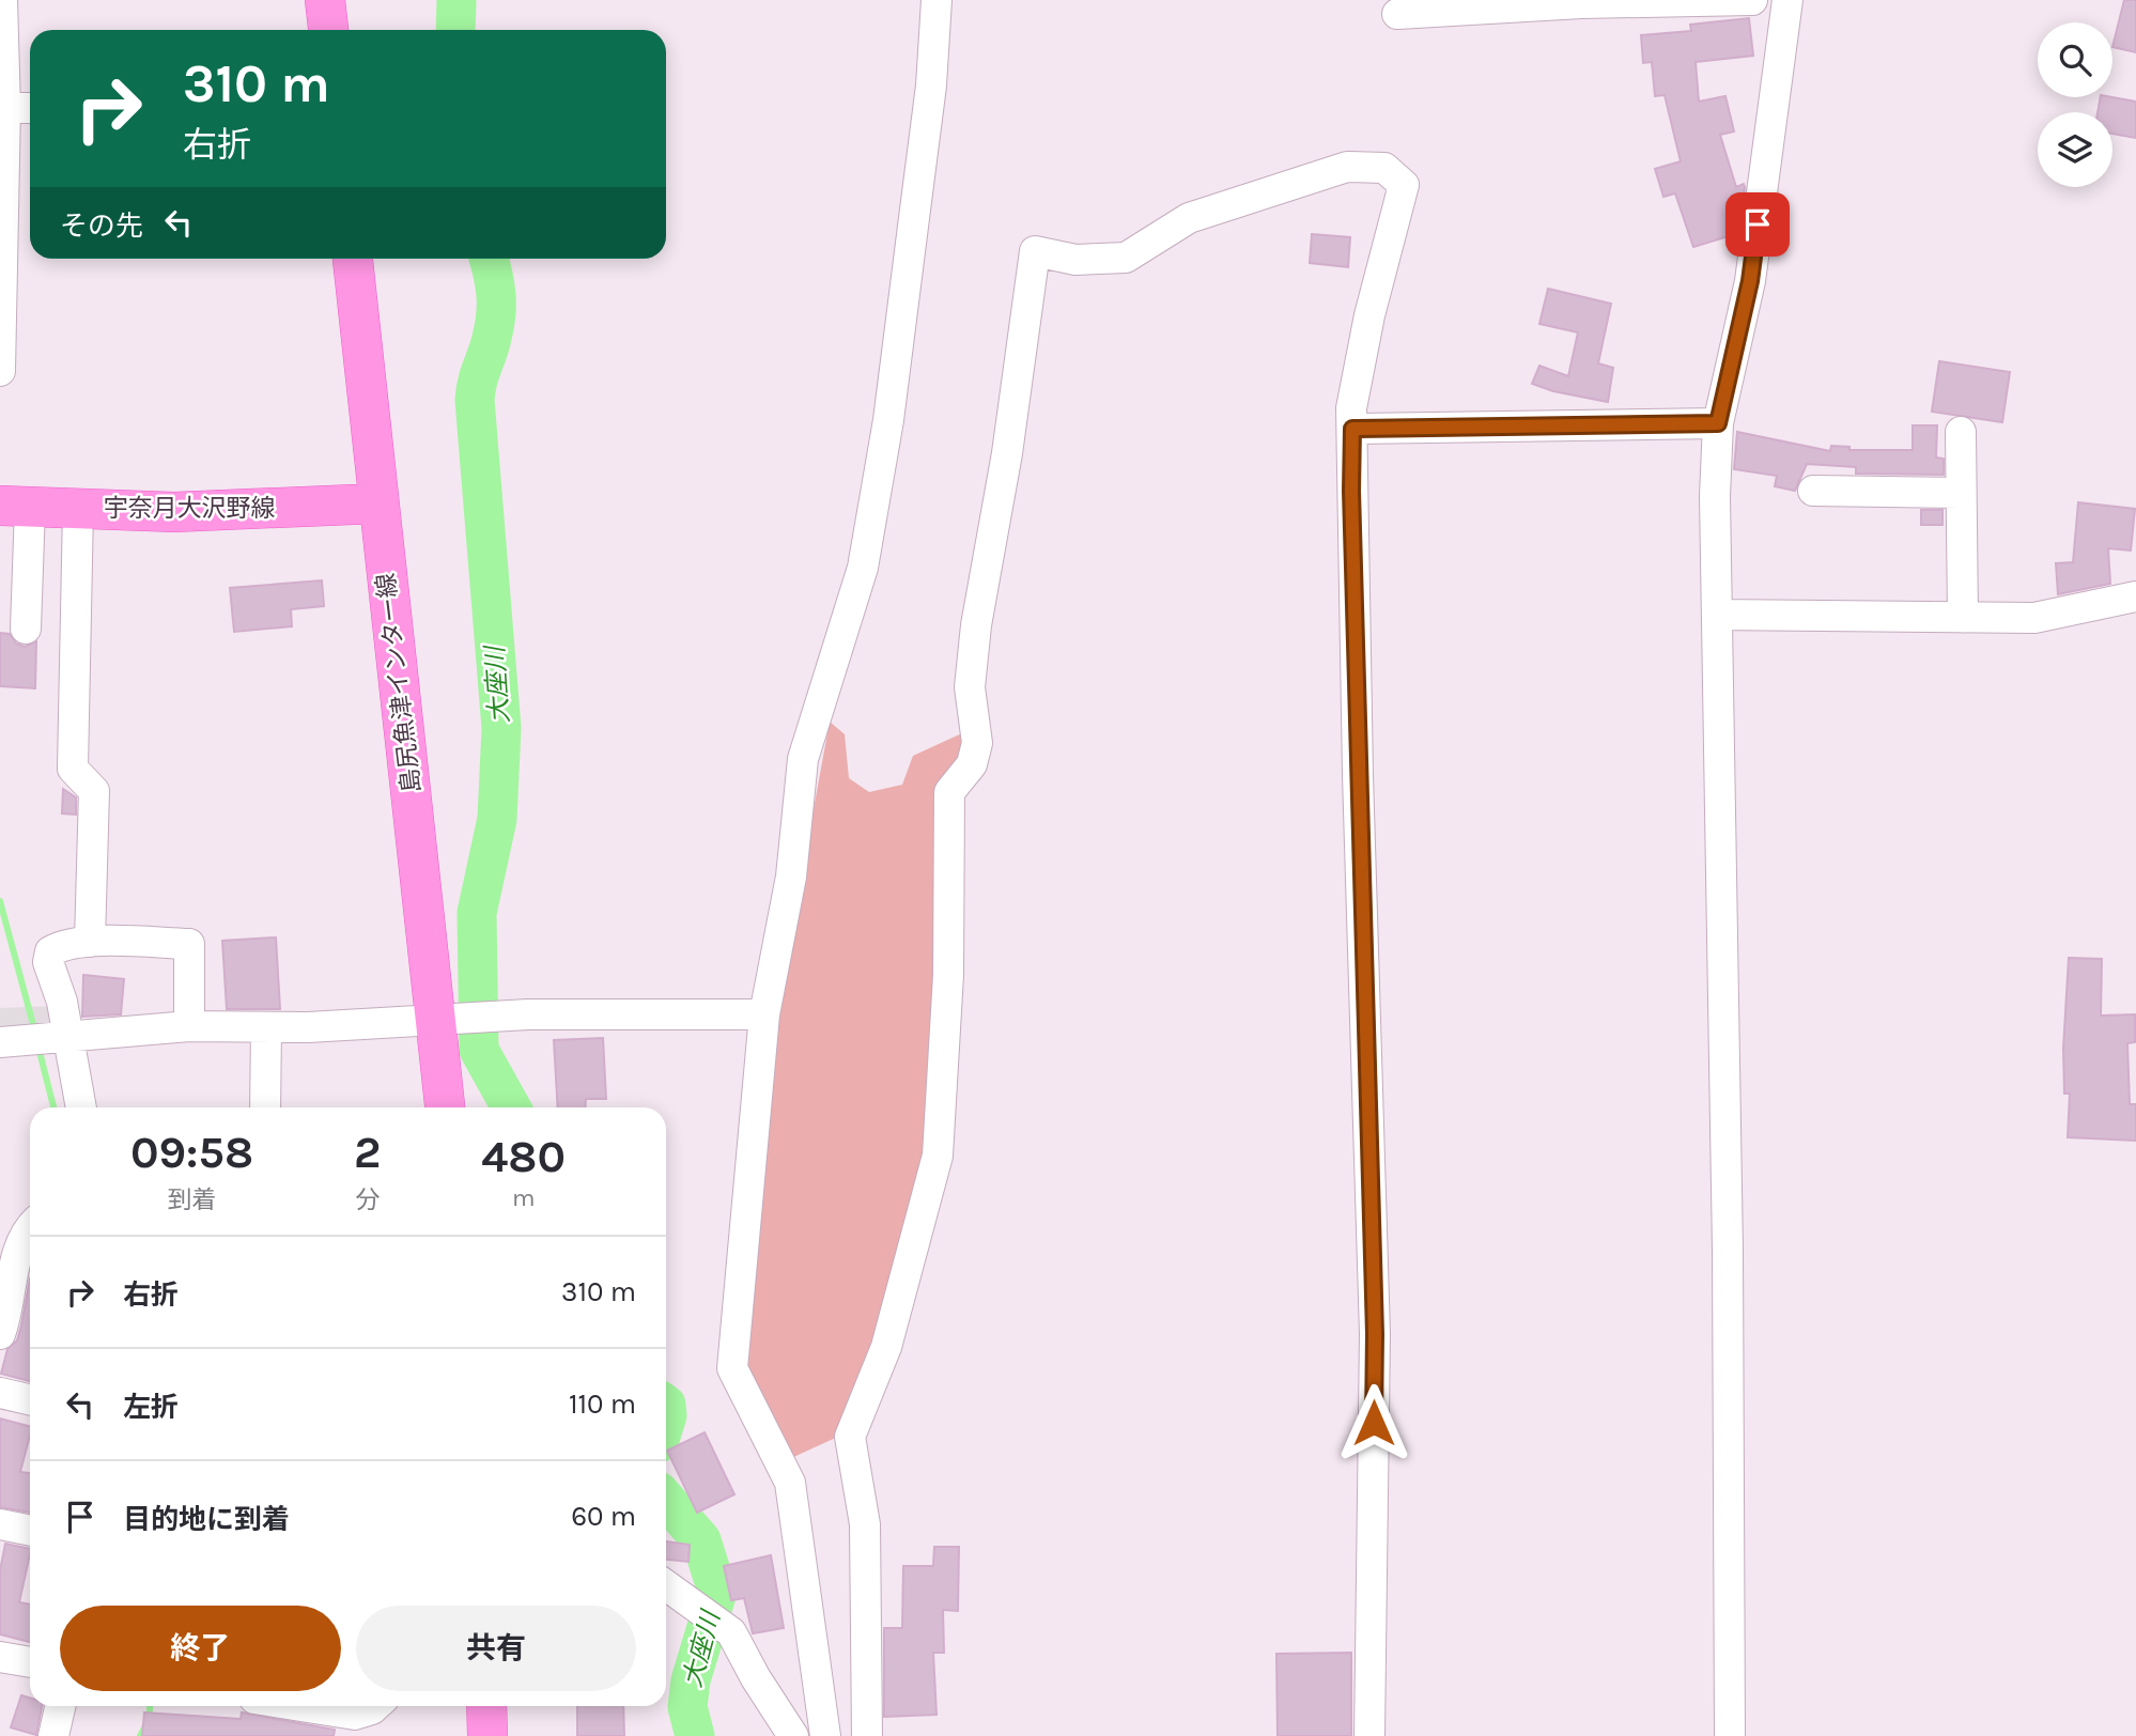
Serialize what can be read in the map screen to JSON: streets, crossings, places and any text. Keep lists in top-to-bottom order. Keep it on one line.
{"streets":{"main road":["宇奈月大沢野線","島尻魚津インター線"]},"crossings":[["宇奈月大沢野線","島尻魚津インター線"]],"water":["大座川"],"page":{"turn":["310 m","右折"],"then":"その先","eta":["09:58","到着","2","分","480","m"],"list":[{"name":"右折","value":"310 m"},{"name":"左折","value":"110 m"},{"name":"目的地に到着","value":"60 m"}],"buttons":["終了","共有"]}}
